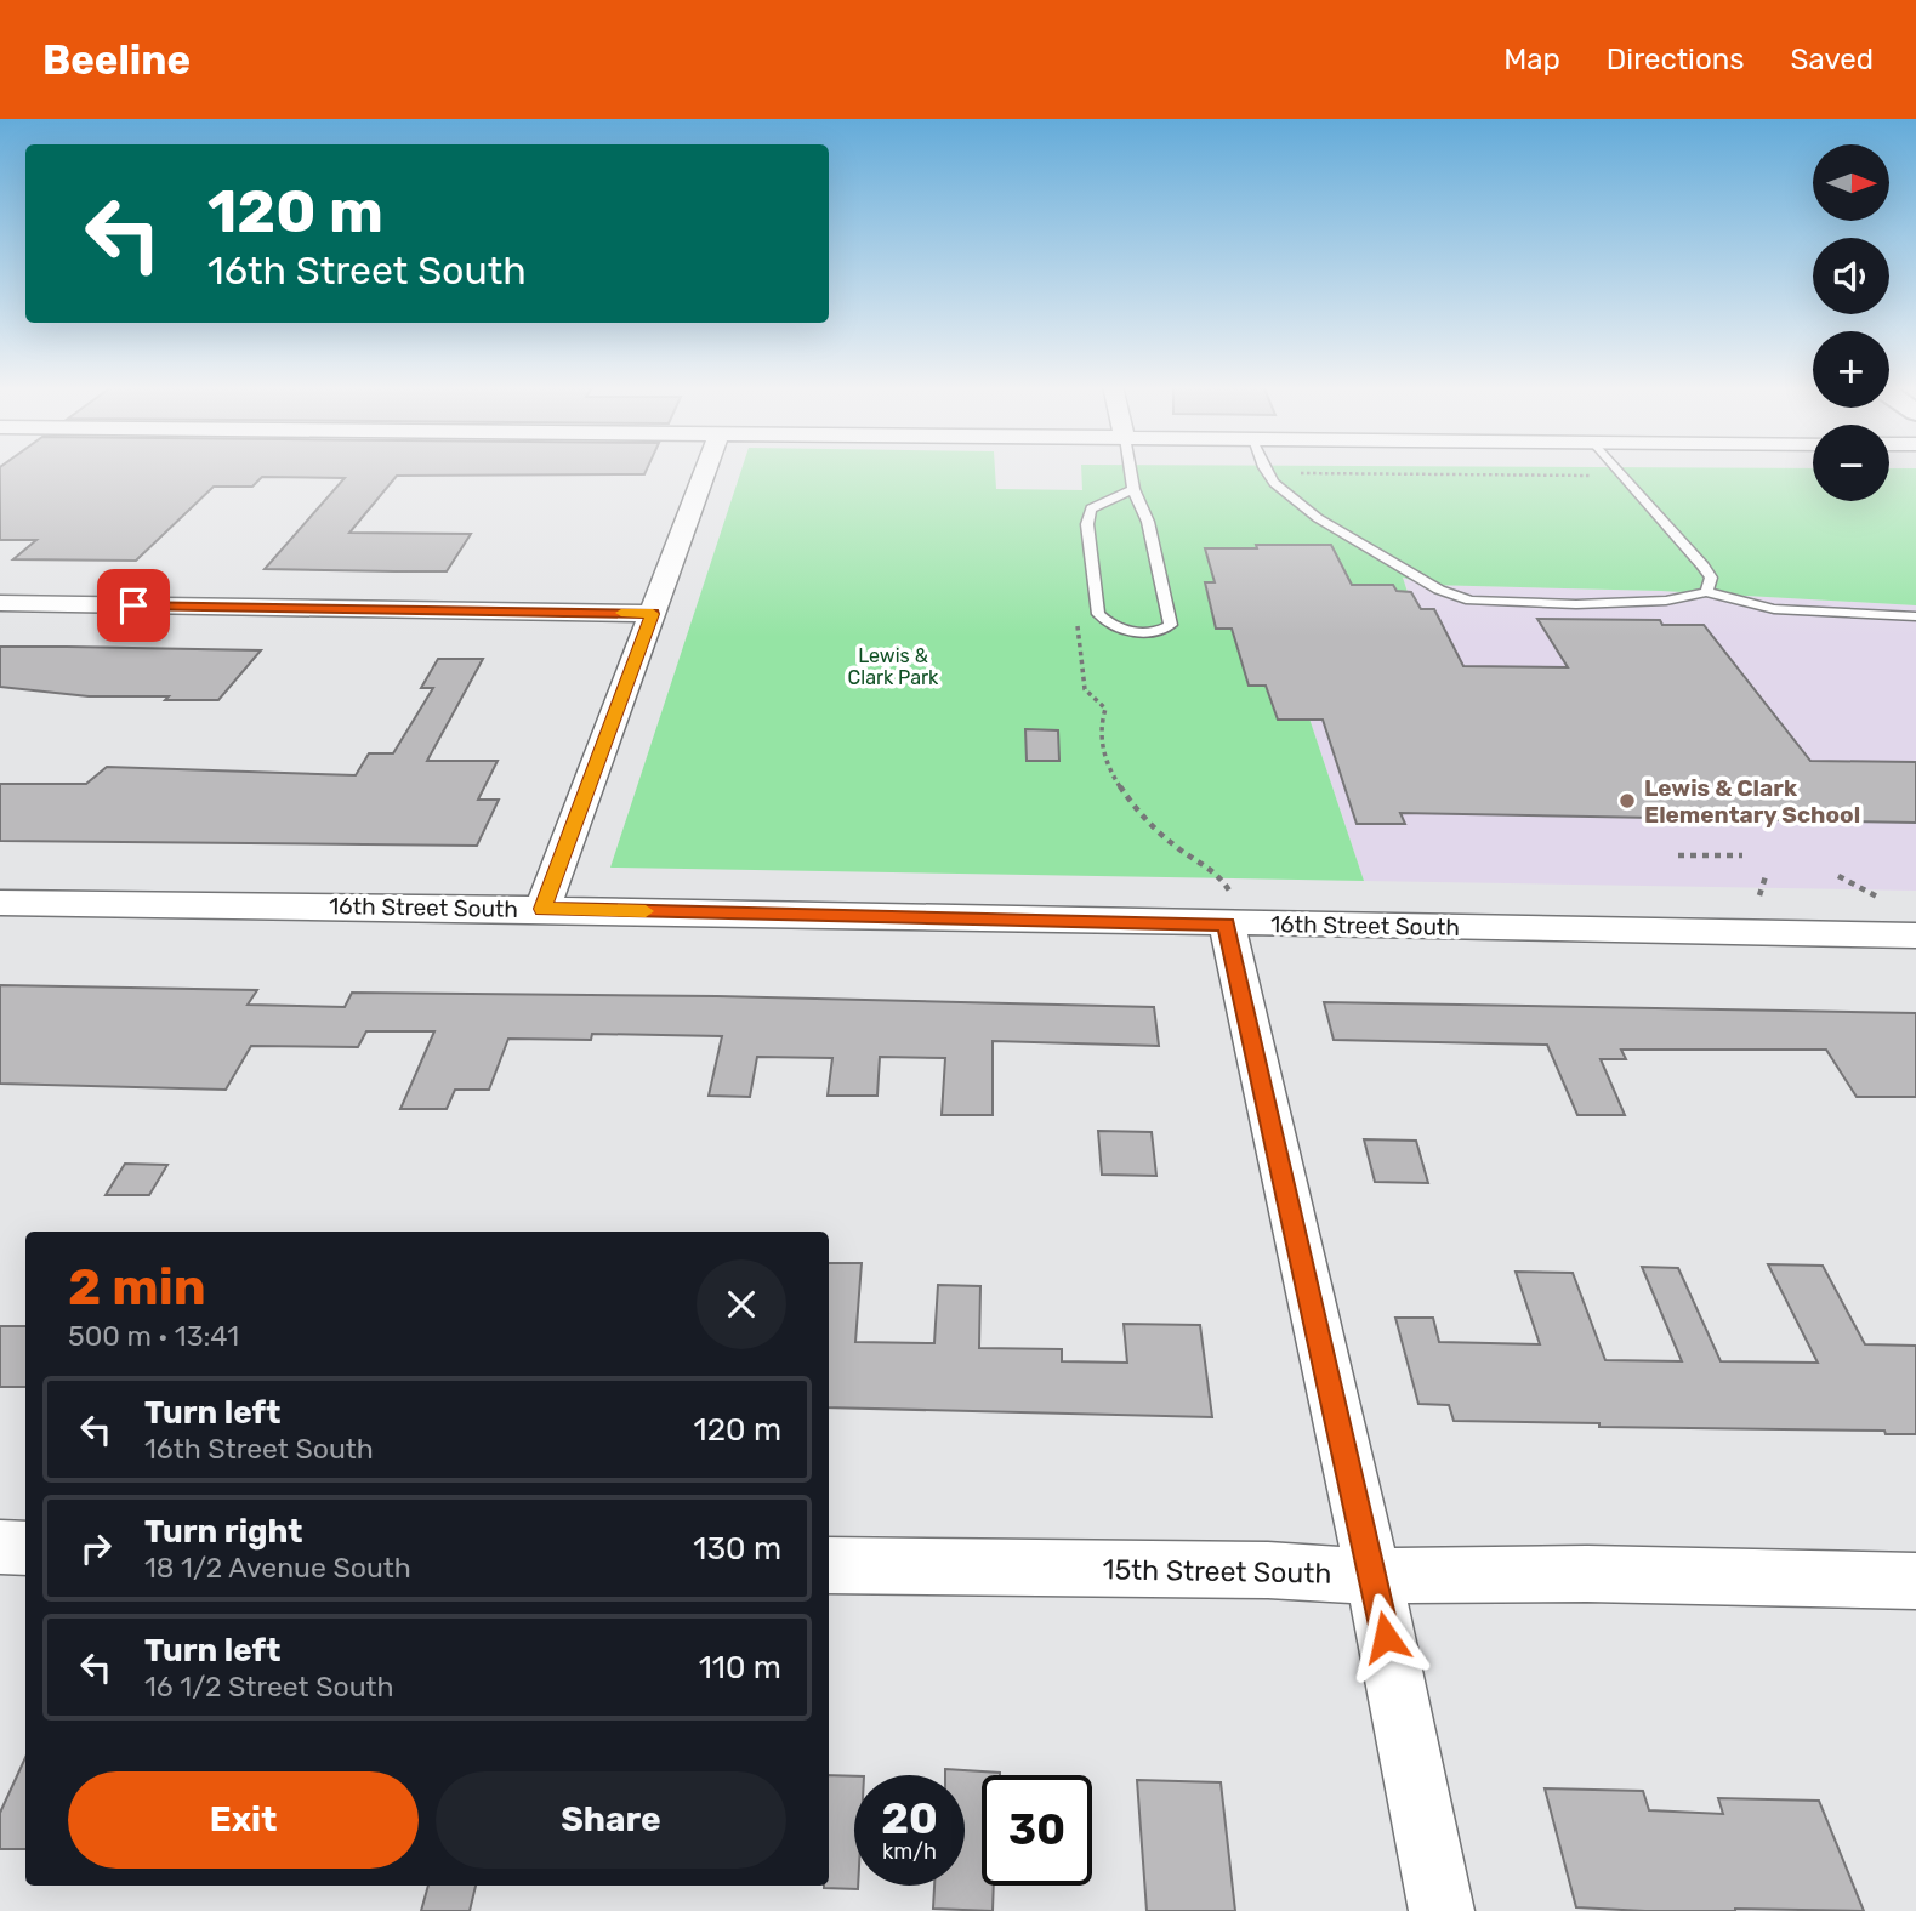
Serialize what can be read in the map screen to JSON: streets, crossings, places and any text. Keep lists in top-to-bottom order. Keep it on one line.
{"streets":{"street":["16th Street South","15th Street South"]},"parks":["Lewis & Clark Park"],"places":["Lewis & Clark Elementary School"],"north":"right","page":{"header":"Beeline","nav":["Map","Directions","Saved"],"map_buttons":["+","−"],"turn":["120 m","16th Street South"],"heading":["2 min","500 m · 13:41"],"list":[{"name":"Turn left","note":"16th Street South","value":"120 m"},{"name":"Turn right","note":"18 1/2 Avenue South","value":"130 m"},{"name":"Turn left","note":"16 1/2 Street South","value":"110 m"}],"buttons":["Exit","Share"],"speed":"20 km/h","limit":"30"}}
